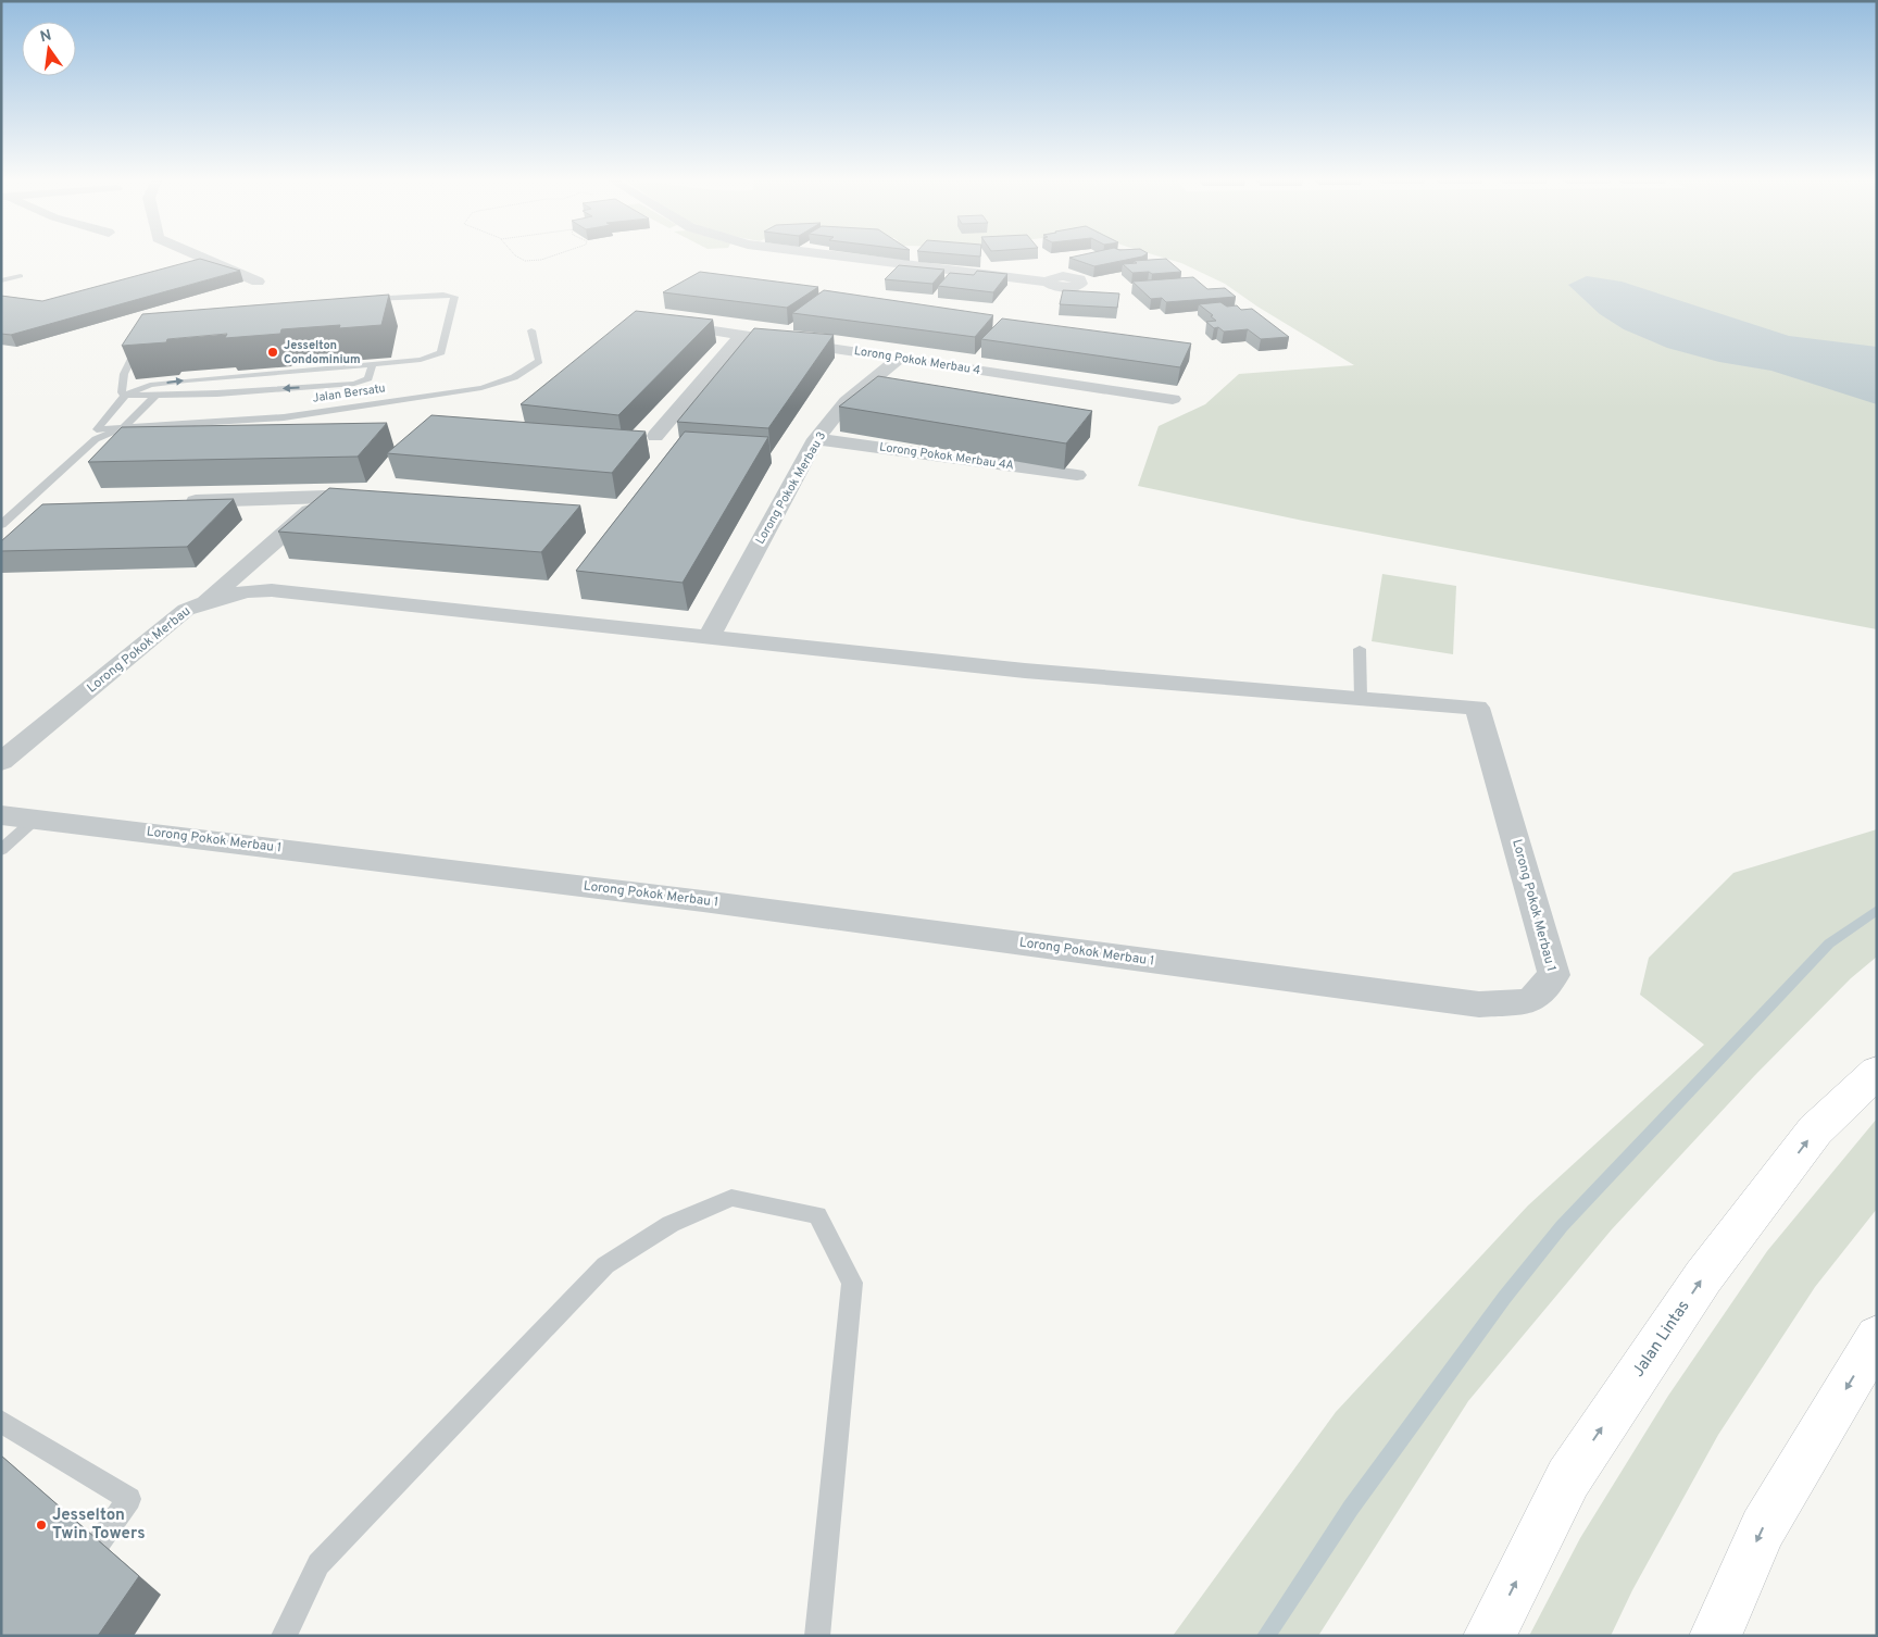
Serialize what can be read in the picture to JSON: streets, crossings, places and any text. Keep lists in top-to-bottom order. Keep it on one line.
{"streets":{"highway":["Jalan Lintas"],"street":["Lorong Pokok Merbau 4","Lorong Pokok Merbau 4A","Lorong Pokok Merbau 3","Lorong Pokok Merbau","Lorong Pokok Merbau 1"],"lane":["Jalan Bersatu"]},"crossings":[["Lorong Pokok Merbau 4","Lorong Pokok Merbau 3"],["Lorong Pokok Merbau 4A","Lorong Pokok Merbau 3"],["Lorong Pokok Merbau 3","Lorong Pokok Merbau 1"],["Lorong Pokok Merbau","Lorong Pokok Merbau 1"]],"places":["Jesselton Condominium","Jesselton Twin Towers"],"north":"top"}
